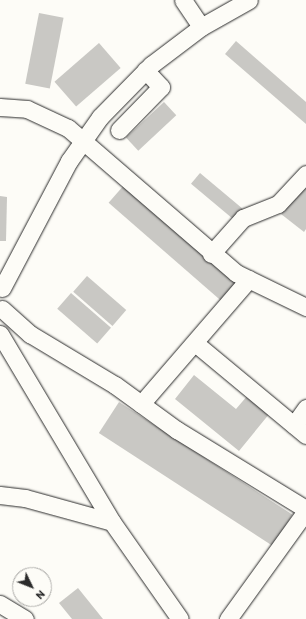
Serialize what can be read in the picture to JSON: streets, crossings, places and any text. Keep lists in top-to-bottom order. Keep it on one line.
{"north":"bottom right"}
